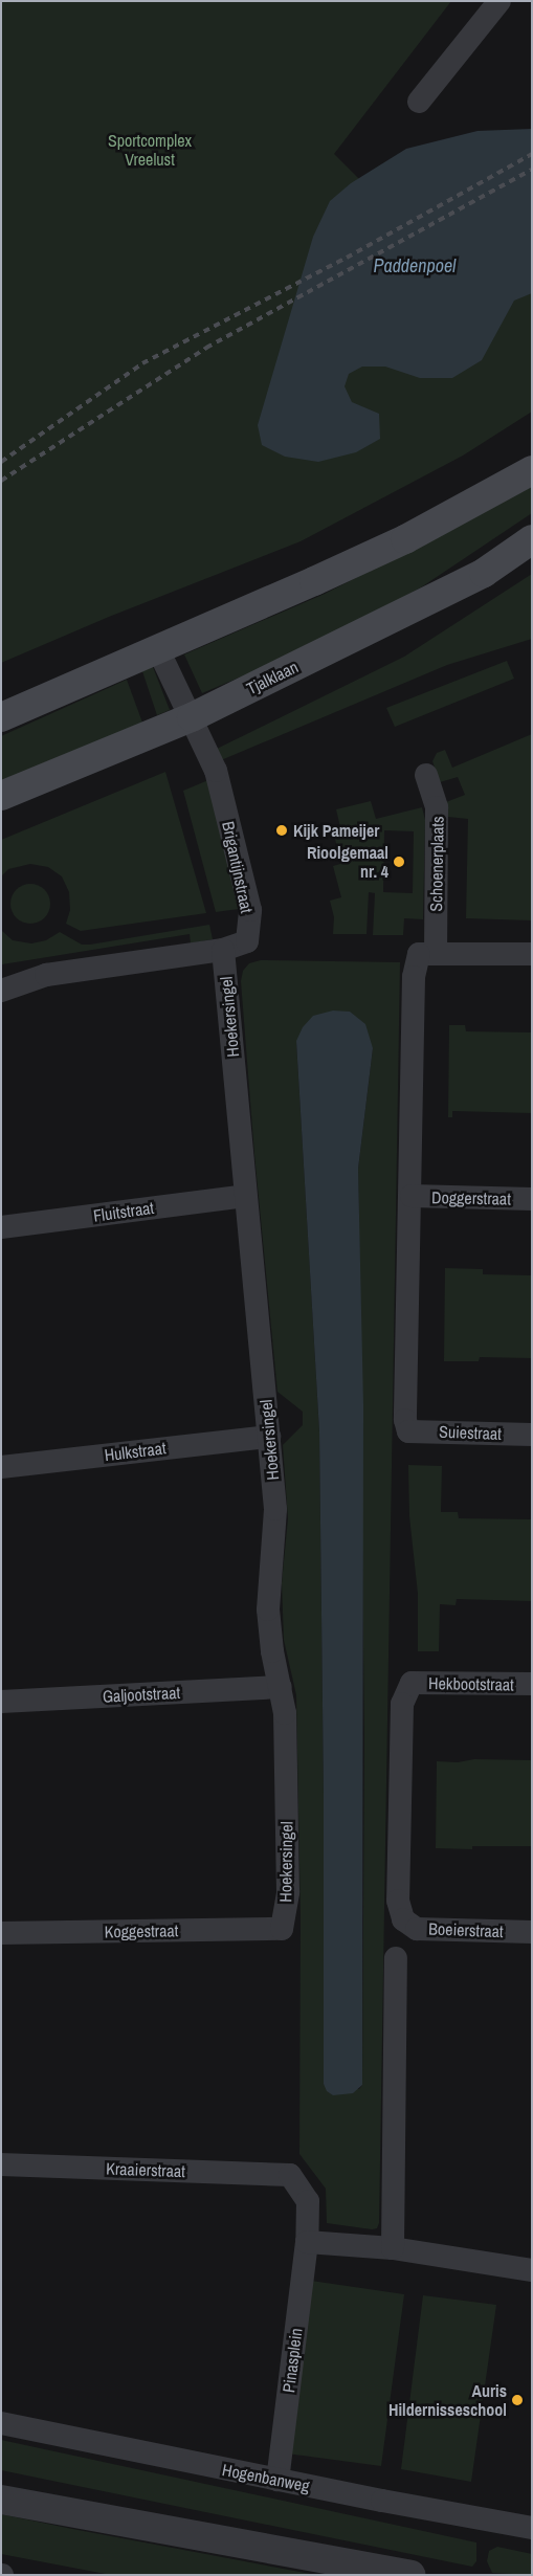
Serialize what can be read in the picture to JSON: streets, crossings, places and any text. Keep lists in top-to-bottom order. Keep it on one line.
{"streets":{"main road":["Tjalklaan"],"street":["Schoenerplaats","Brigantijnstraat","Hoekersingel","Doggerstraat","Fluitstraat","Suiestraat","Hulkstraat","Hekbootstraat","Galjootstraat","Boeierstraat","Koggestraat","Kraaierstraat","Pinasplein","Hogenbanweg"]},"crossings":[["Tjalklaan","Brigantijnstraat"],["Brigantijnstraat","Hoekersingel"],["Hoekersingel","Fluitstraat"],["Hoekersingel","Hulkstraat"],["Hoekersingel","Galjootstraat"],["Hoekersingel","Koggestraat"],["Doggerstraat","Suiestraat"],["Hekbootstraat","Boeierstraat"],["Kraaierstraat","Pinasplein"],["Pinasplein","Hogenbanweg"]],"water":["Paddenpoel"],"parks":["Sportcomplex Vreelust"],"places":["Kijk Pameijer","Rioolgemaal nr. 4","Auris Hildernisseschool"]}
